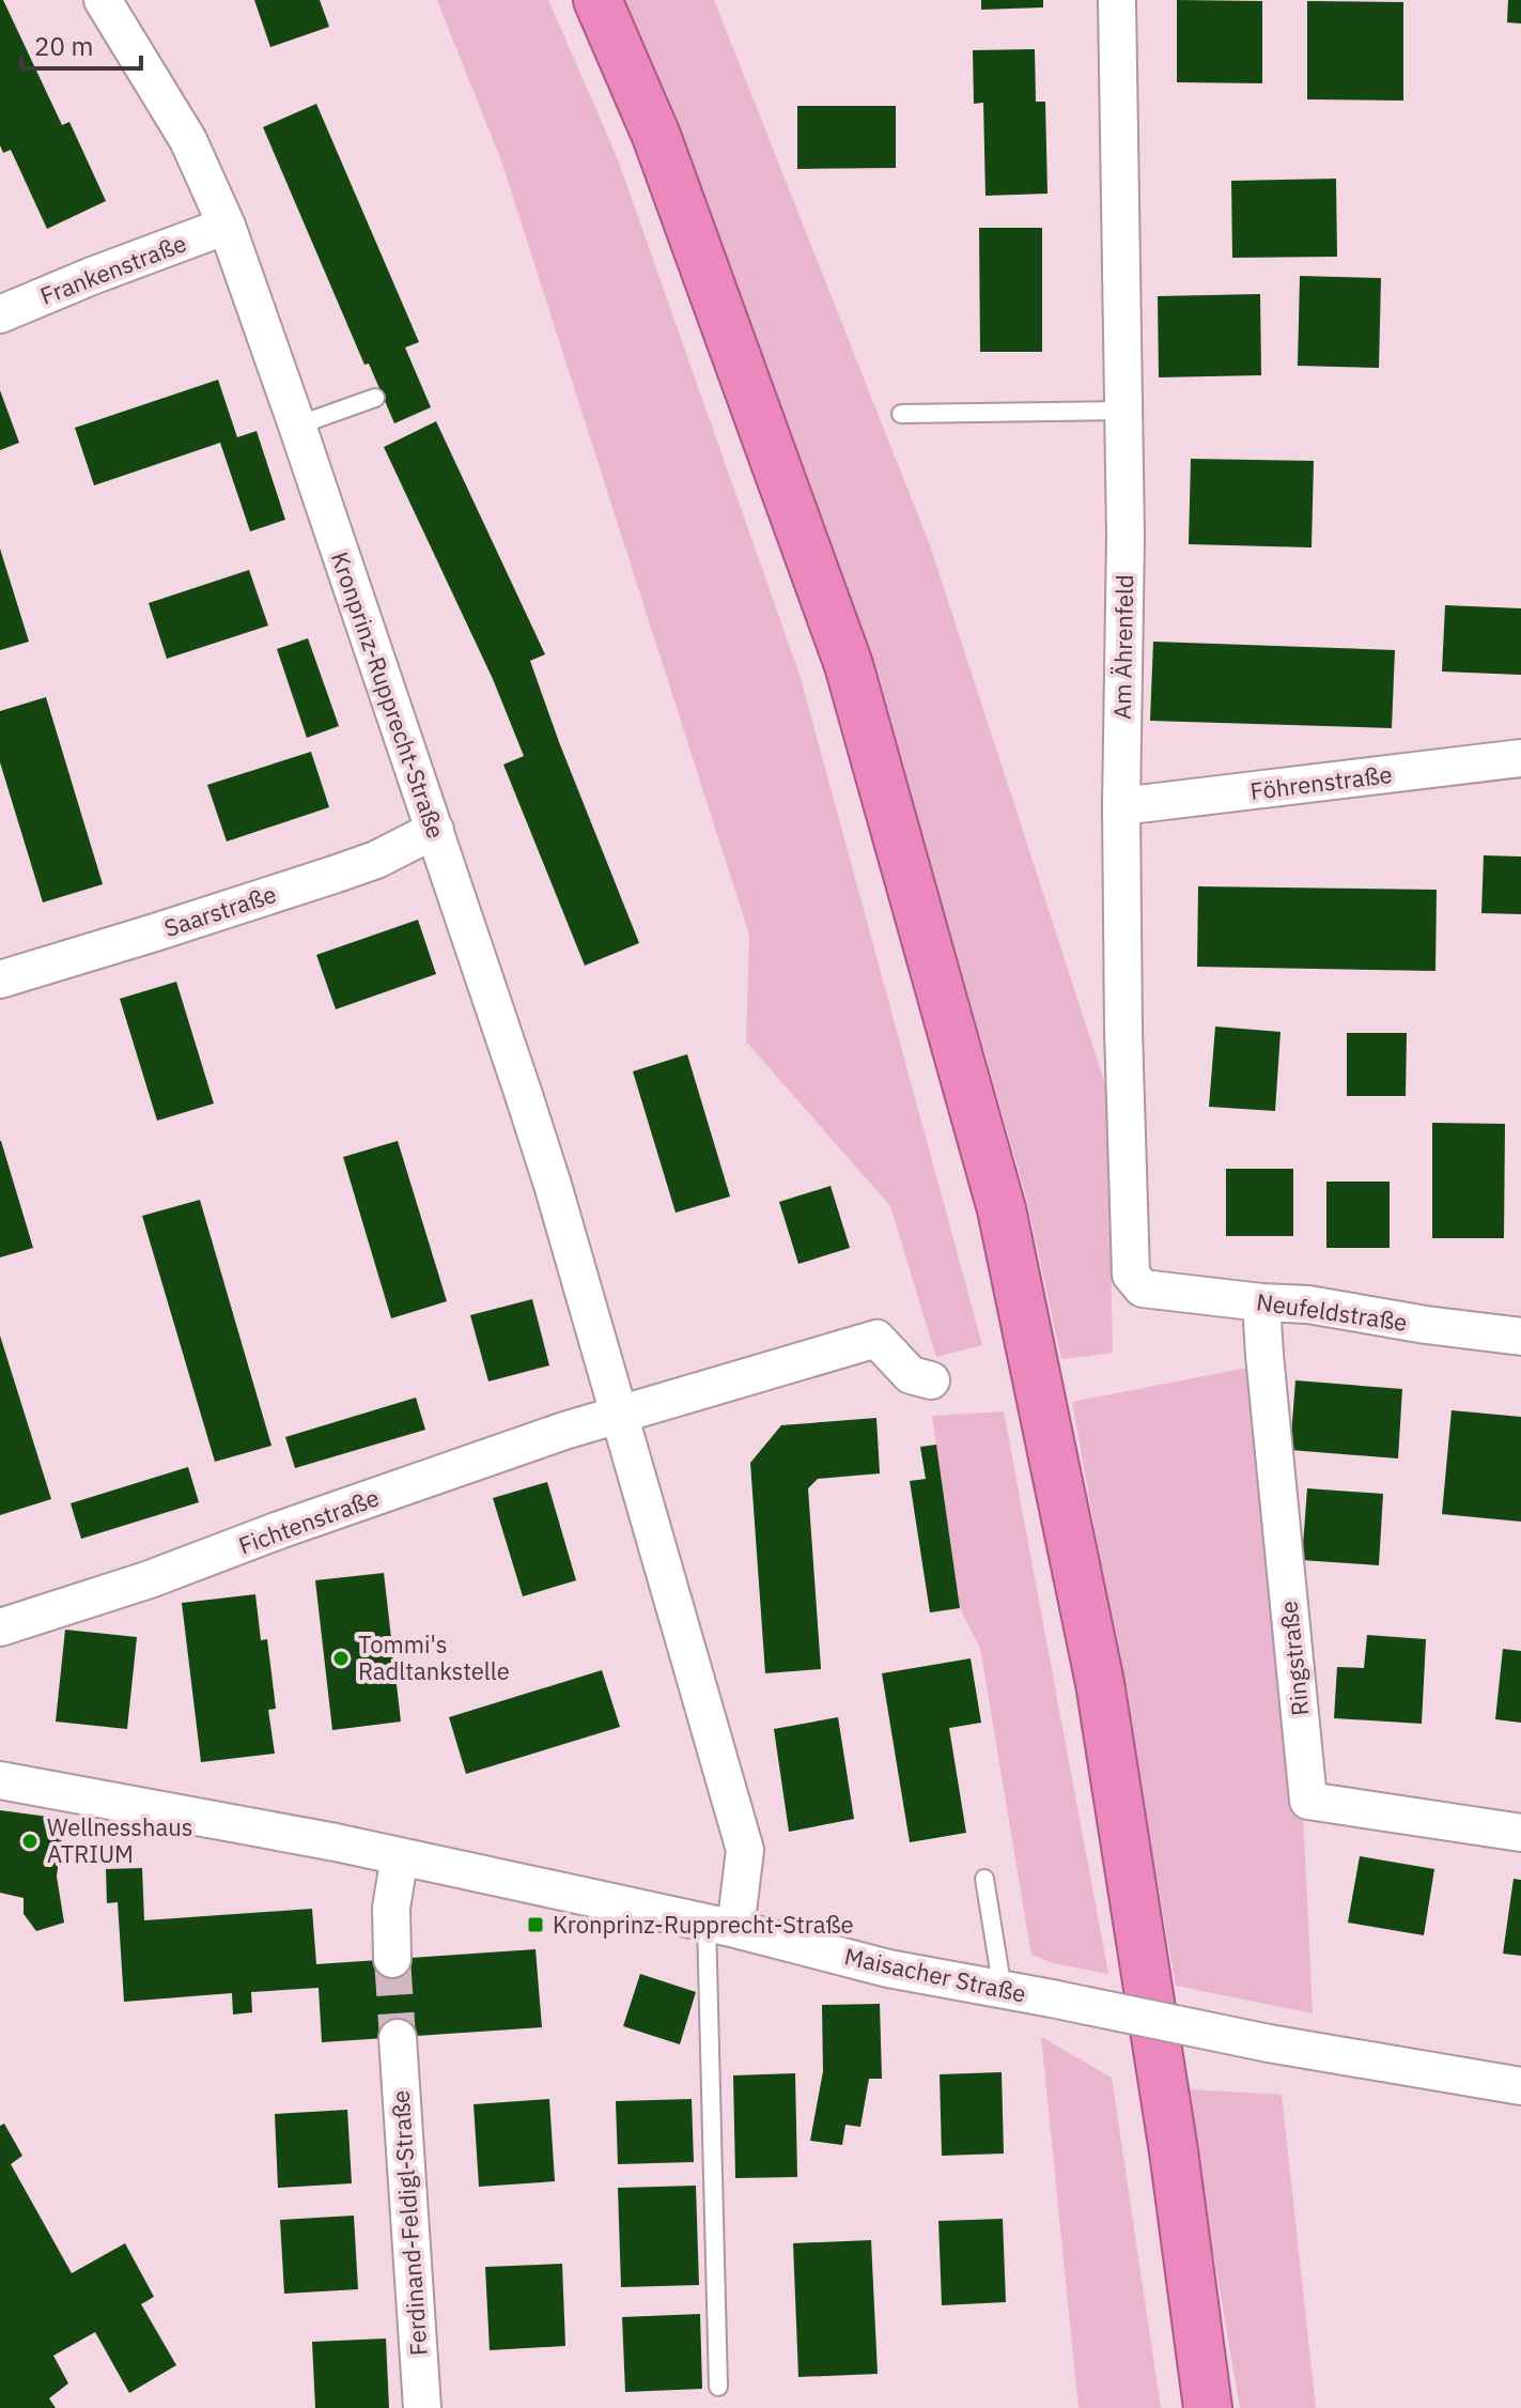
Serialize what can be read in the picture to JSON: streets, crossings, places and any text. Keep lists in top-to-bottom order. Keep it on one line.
{"streets":{"street":["Frankenstraße","Am Ährenfeld","Kronprinz-Rupprecht-Straße","Föhrenstraße","Saarstraße","Neufeldstraße","Fichtenstraße","Ringstraße","Maisacher Straße","Ferdinand-Feldigl-Straße"]},"crossings":[["Frankenstraße","Kronprinz-Rupprecht-Straße"],["Am Ährenfeld","Föhrenstraße"],["Am Ährenfeld","Neufeldstraße"],["Kronprinz-Rupprecht-Straße","Saarstraße"],["Kronprinz-Rupprecht-Straße","Fichtenstraße"],["Kronprinz-Rupprecht-Straße","Maisacher Straße"],["Neufeldstraße","Ringstraße"]],"places":{"other":["Tommi's Radltankstelle","Wellnesshaus ATRIUM"],"transit":["Kronprinz-Rupprecht-Straße"]},"scale_bar":"20 m"}
